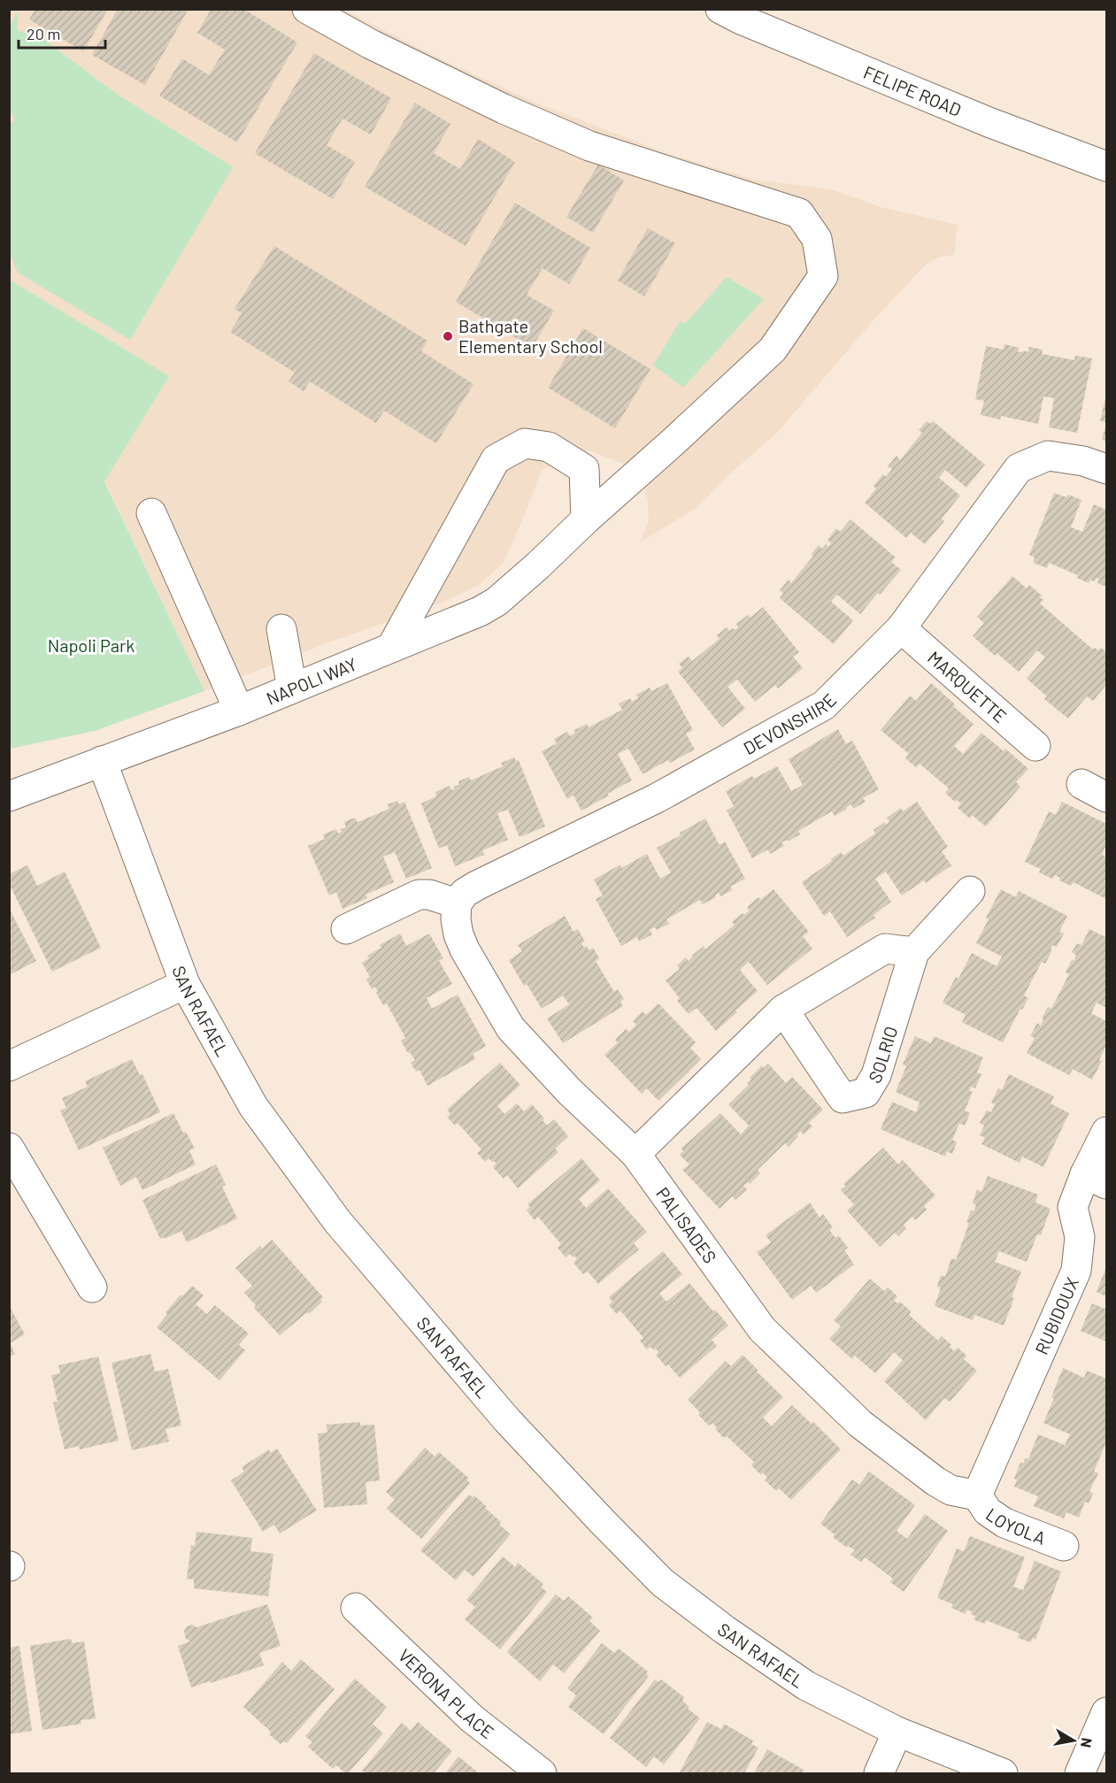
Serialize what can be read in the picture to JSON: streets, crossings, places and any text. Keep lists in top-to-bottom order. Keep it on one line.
{"streets":{"street":["FELIPE ROAD","NAPOLI WAY","MARQUETTE","DEVONSHIRE","SAN RAFAEL","SOLRIO","PALISADES","RUBIDOUX","LOYOLA","VERONA PLACE"]},"crossings":[["NAPOLI WAY","SAN RAFAEL"],["MARQUETTE","DEVONSHIRE"],["DEVONSHIRE","PALISADES"],["PALISADES","RUBIDOUX"],["PALISADES","LOYOLA"],["RUBIDOUX","LOYOLA"]],"parks":["Napoli Park"],"places":["Bathgate Elementary School"],"scale_bar":"20 m","north":"right"}
